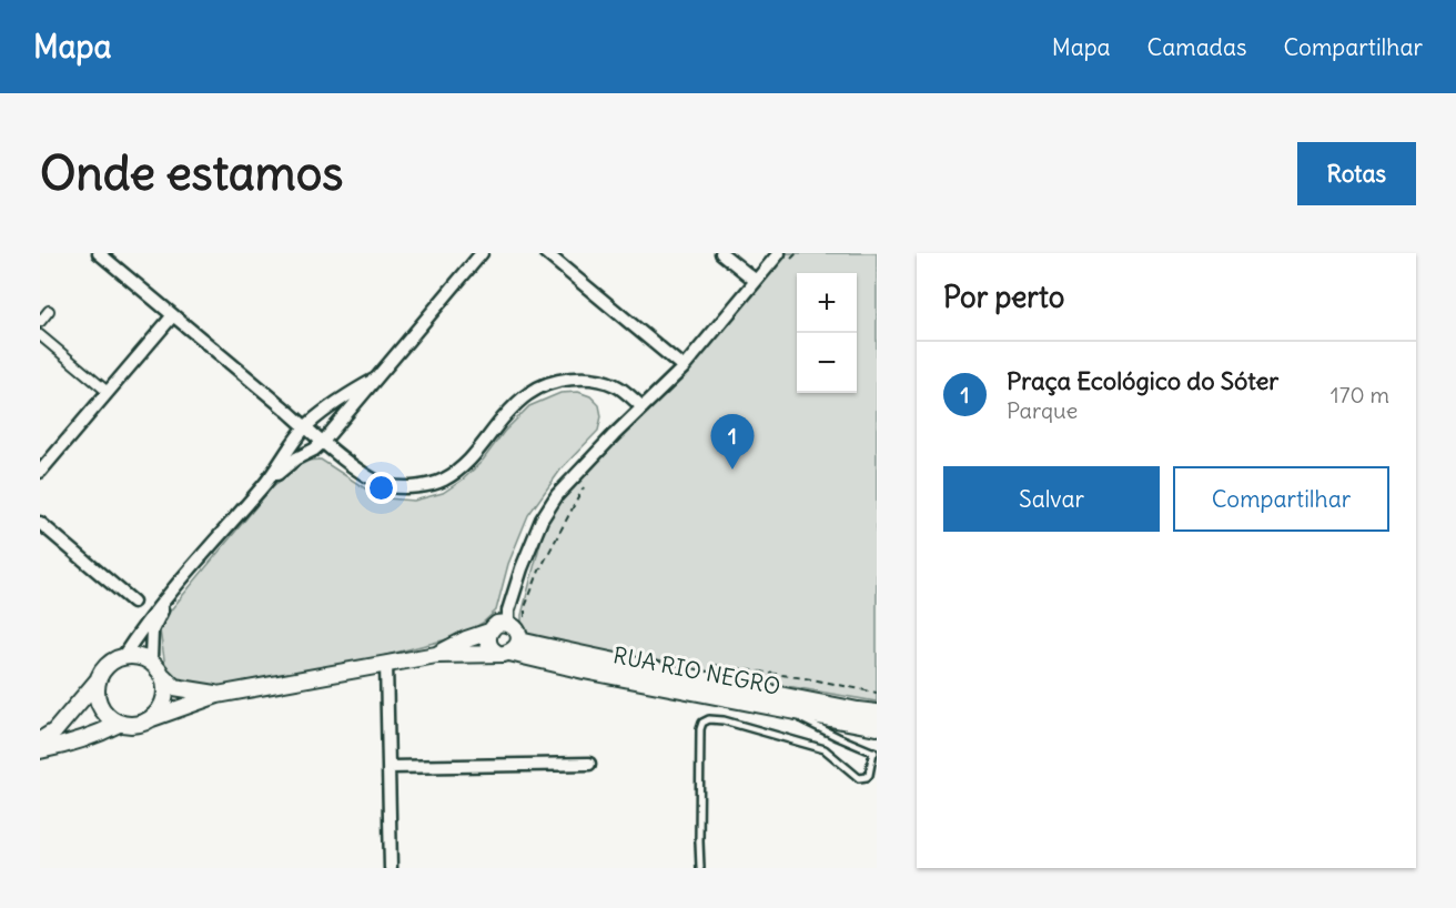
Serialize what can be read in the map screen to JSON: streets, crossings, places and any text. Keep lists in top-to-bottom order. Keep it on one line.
{"streets":{"main road":["RUA RIO NEGRO"]},"page":{"header":"Mapa","nav":["Mapa","Camadas","Compartilhar"],"buttons":["Rotas",["Salvar","Compartilhar"]],"title":"Onde estamos","heading":"Por perto","map_buttons":["+","−"],"list":[{"mark":"1","name":"Praça Ecológico do Sóter","note":"Parque","value":"170 m"}],"pins":"1"}}
